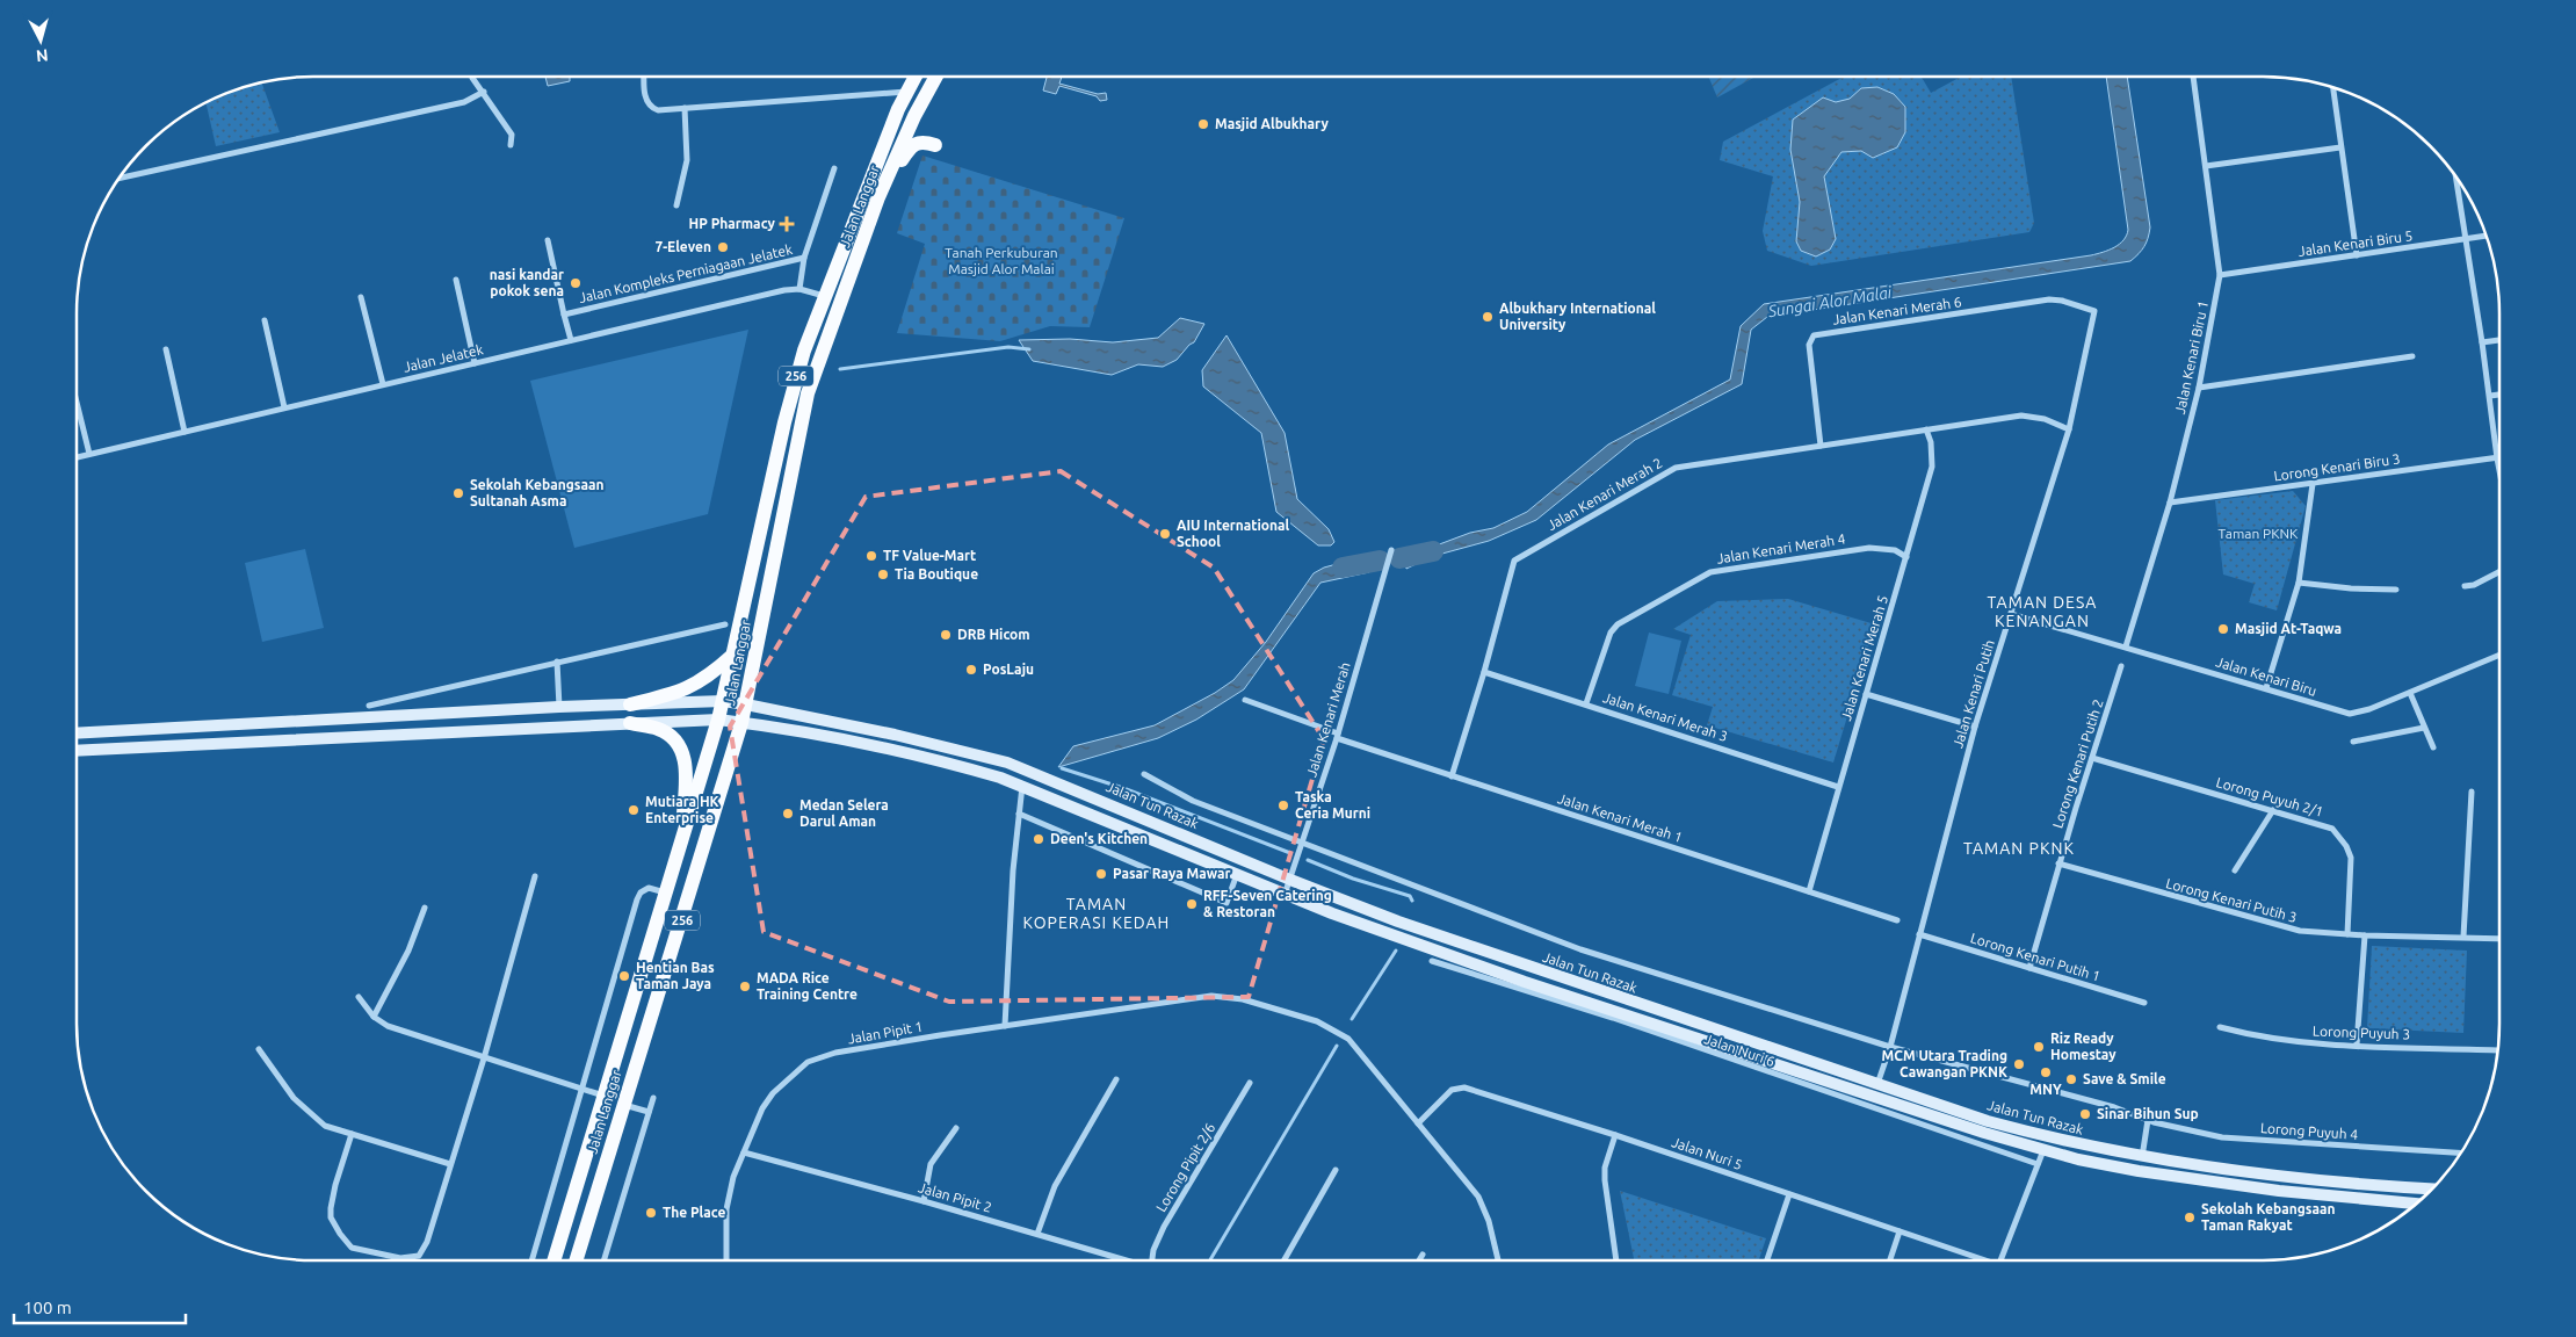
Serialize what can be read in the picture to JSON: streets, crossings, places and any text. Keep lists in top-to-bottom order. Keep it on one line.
{"streets":{"main road":["Jalan Langgar","256","Jalan Tun Razak"],"street":["Jalan Kenari Biru 5","Jalan Kompleks Perniagaan Jelatek","Jalan Kenari Merah 6","Jalan Kenari Biru 1","Jalan Jelatek","Lorong Kenari Biru 3","Jalan Kenari Merah 2","Jalan Kenari Merah 4","Jalan Kenari Merah 5","Jalan Kenari Biru","Jalan Kenari Putih","Jalan Kenari Merah 3","Jalan Kenari Merah","Lorong Kenari Putih 2","Lorong Puyuh 2/1","Jalan Kenari Merah 1","Lorong Kenari Putih 3","Lorong Kenari Putih 1","Jalan Pipit 1","Lorong Puyuh 3","Jalan Nuri 6","Lorong Puyuh 4","Jalan Nuri 5","Lorong Pipit 2/6","Jalan Pipit 2"]},"crossings":[["Jalan Langgar","Jalan Jelatek"],["Jalan Langgar","Jalan Tun Razak"],["Jalan Kenari Biru 5","Jalan Kenari Biru 1"],["Jalan Kompleks Perniagaan Jelatek","Jalan Jelatek"],["Jalan Kenari Merah 6","Jalan Kenari Merah 2"],["Jalan Kenari Merah 6","Jalan Kenari Putih"],["Jalan Kenari Biru 1","Lorong Kenari Biru 3"],["Jalan Kenari Biru 1","Jalan Kenari Biru"],["Jalan Kenari Merah 2","Jalan Kenari Merah 5"],["Jalan Kenari Merah 2","Jalan Kenari Putih"],["Jalan Kenari Merah 2","Jalan Kenari Merah 3"],["Jalan Kenari Merah 2","Jalan Kenari Merah 1"],["Jalan Kenari Merah 4","Jalan Kenari Merah 5"],["Jalan Kenari Merah 4","Jalan Kenari Merah 3"],["Jalan Kenari Merah 5","Jalan Kenari Merah 3"],["Jalan Kenari Merah 5","Jalan Kenari Merah 1"],["Jalan Kenari Biru","Jalan Kenari Putih"],["Jalan Kenari Putih","Jalan Tun Razak"],["Jalan Kenari Putih","Lorong Kenari Putih 1"],["Jalan Kenari Putih","Lorong Puyuh 4"],["Jalan Kenari Merah","Jalan Tun Razak"],["Jalan Kenari Merah","Jalan Kenari Merah 1"],["Jalan Kenari Merah","Lorong Puyuh 4"],["Lorong Kenari Putih 2","Lorong Puyuh 2/1"],["Lorong Kenari Putih 2","Lorong Kenari Putih 3"],["Lorong Kenari Putih 2","Lorong Kenari Putih 1"],["Lorong Puyuh 2/1","Lorong Kenari Putih 3"],["Jalan Tun Razak","Jalan Nuri 6"],["Jalan Pipit 1","Jalan Nuri 5"],["Jalan Pipit 1","Jalan Pipit 2"]],"districts":["TAMAN DESA KENANGAN","TAMAN PKNK","TAMAN KOPERASI KEDAH"],"water":["Sungai Alor Malai"],"parks":["Tanah Perkuburan Masjid Alor Malai","Taman PKNK"],"places":{"other":["Masjid Albukhary","7-Eleven","nasi kandar pokok sena","Albukhary International University","Sekolah Kebangsaan Sultanah Asma","AIU International School","TF Value-Mart","Tia Boutique","Masjid At-Taqwa","DRB Hicom","PosLaju","Taska Ceria Murni","Mutiara HK Enterprise","Medan Selera Darul Aman","Deen's Kitchen","Pasar Raya Mawar","RFF-Seven Catering & Restoran","Hentian Bas Taman Jaya","MADA Rice Training Centre","Riz Ready Homestay","MCM Utara Trading Cawangan PKNK","MNY","Save & Smile","Sinar Bihun Sup","The Place","Sekolah Kebangsaan Taman Rakyat"],"health":["HP Pharmacy"]},"scale_bar":"100 m","north":"bottom"}
